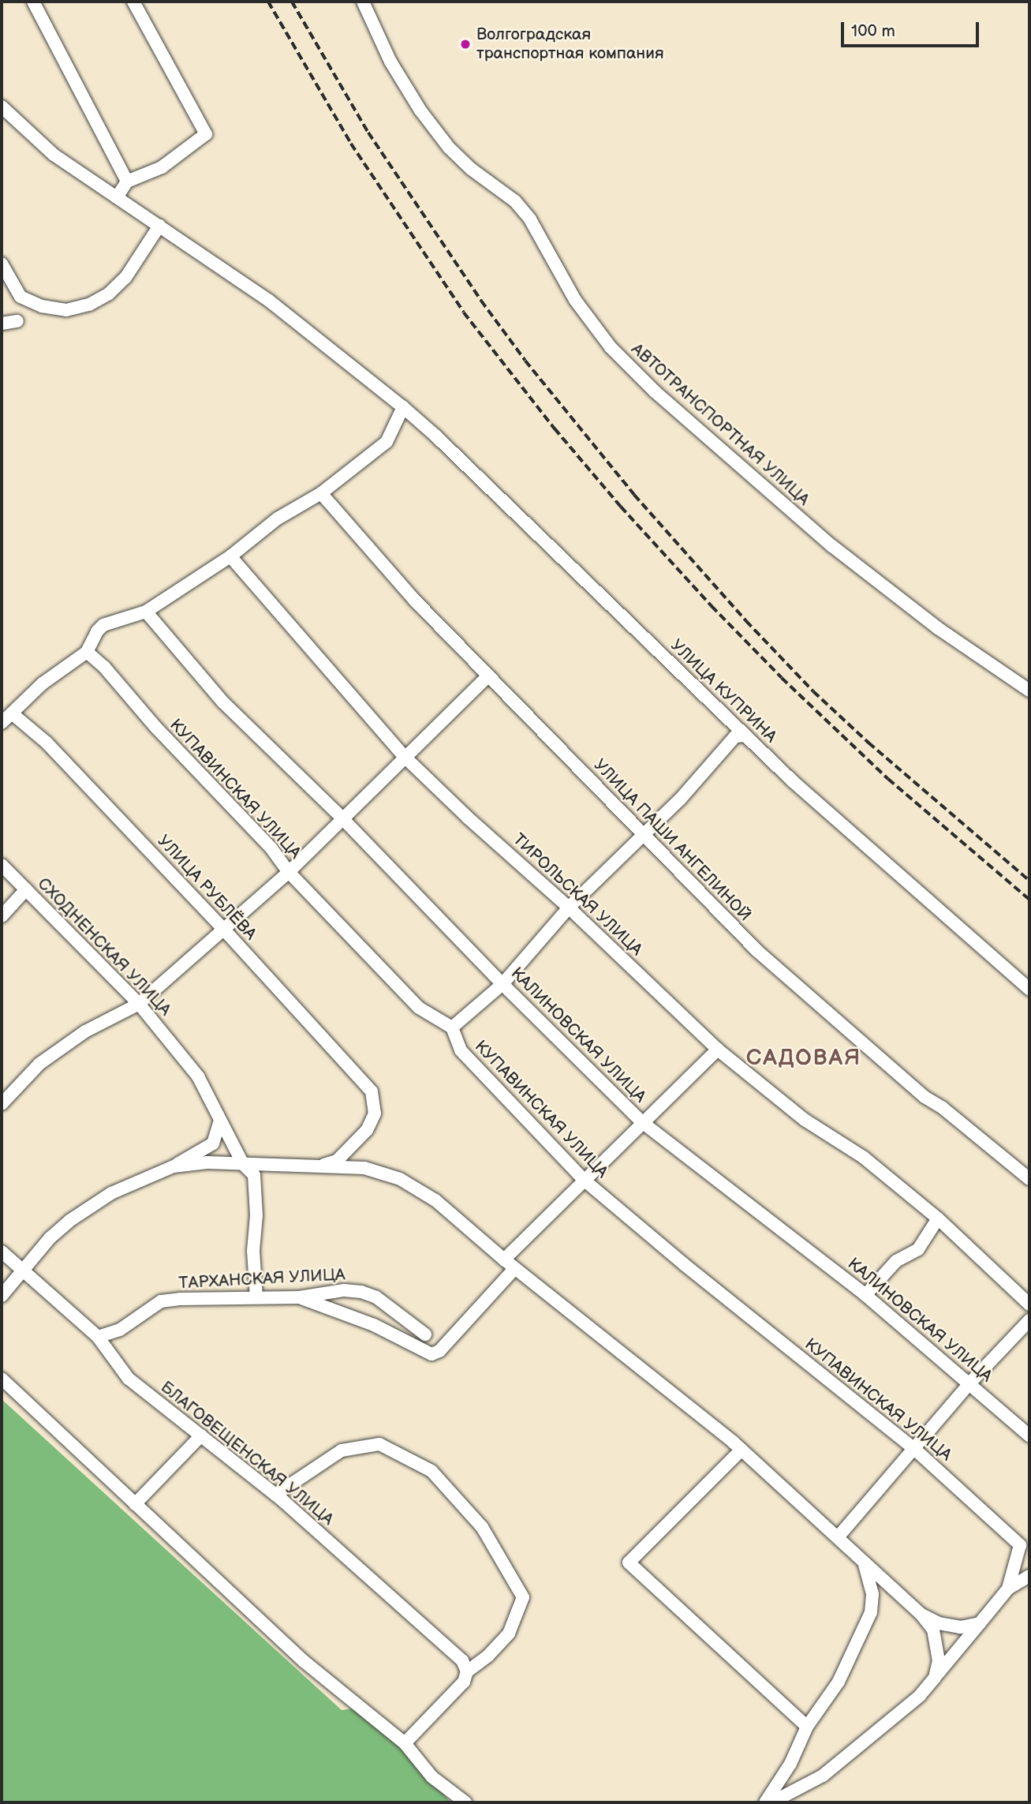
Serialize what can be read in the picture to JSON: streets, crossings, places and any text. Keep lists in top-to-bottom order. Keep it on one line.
{"streets":{"street":["АВТОТРАНСПОРТНАЯ УЛИЦА","УЛИЦА КУПРИНА","КУПАВИНСКАЯ УЛИЦА","УЛИЦА ПАШИ АНГЕЛИНОЙ","УЛИЦА РУБЛЁВА","ТИРОЛЬСКАЯ УЛИЦА","СХОДНЕНСКАЯ УЛИЦА","КАЛИНОВСКАЯ УЛИЦА","ТАРХАНСКАЯ УЛИЦА","БЛАГОВЕЩЕНСКАЯ УЛИЦА"]},"crossings":[["СХОДНЕНСКАЯ УЛИЦА","ТАРХАНСКАЯ УЛИЦА"],["ТАРХАНСКАЯ УЛИЦА","БЛАГОВЕЩЕНСКАЯ УЛИЦА"]],"districts":["САДОВАЯ"],"places":["Волгоградская транспортная компания"],"scale_bar":"100 m"}
